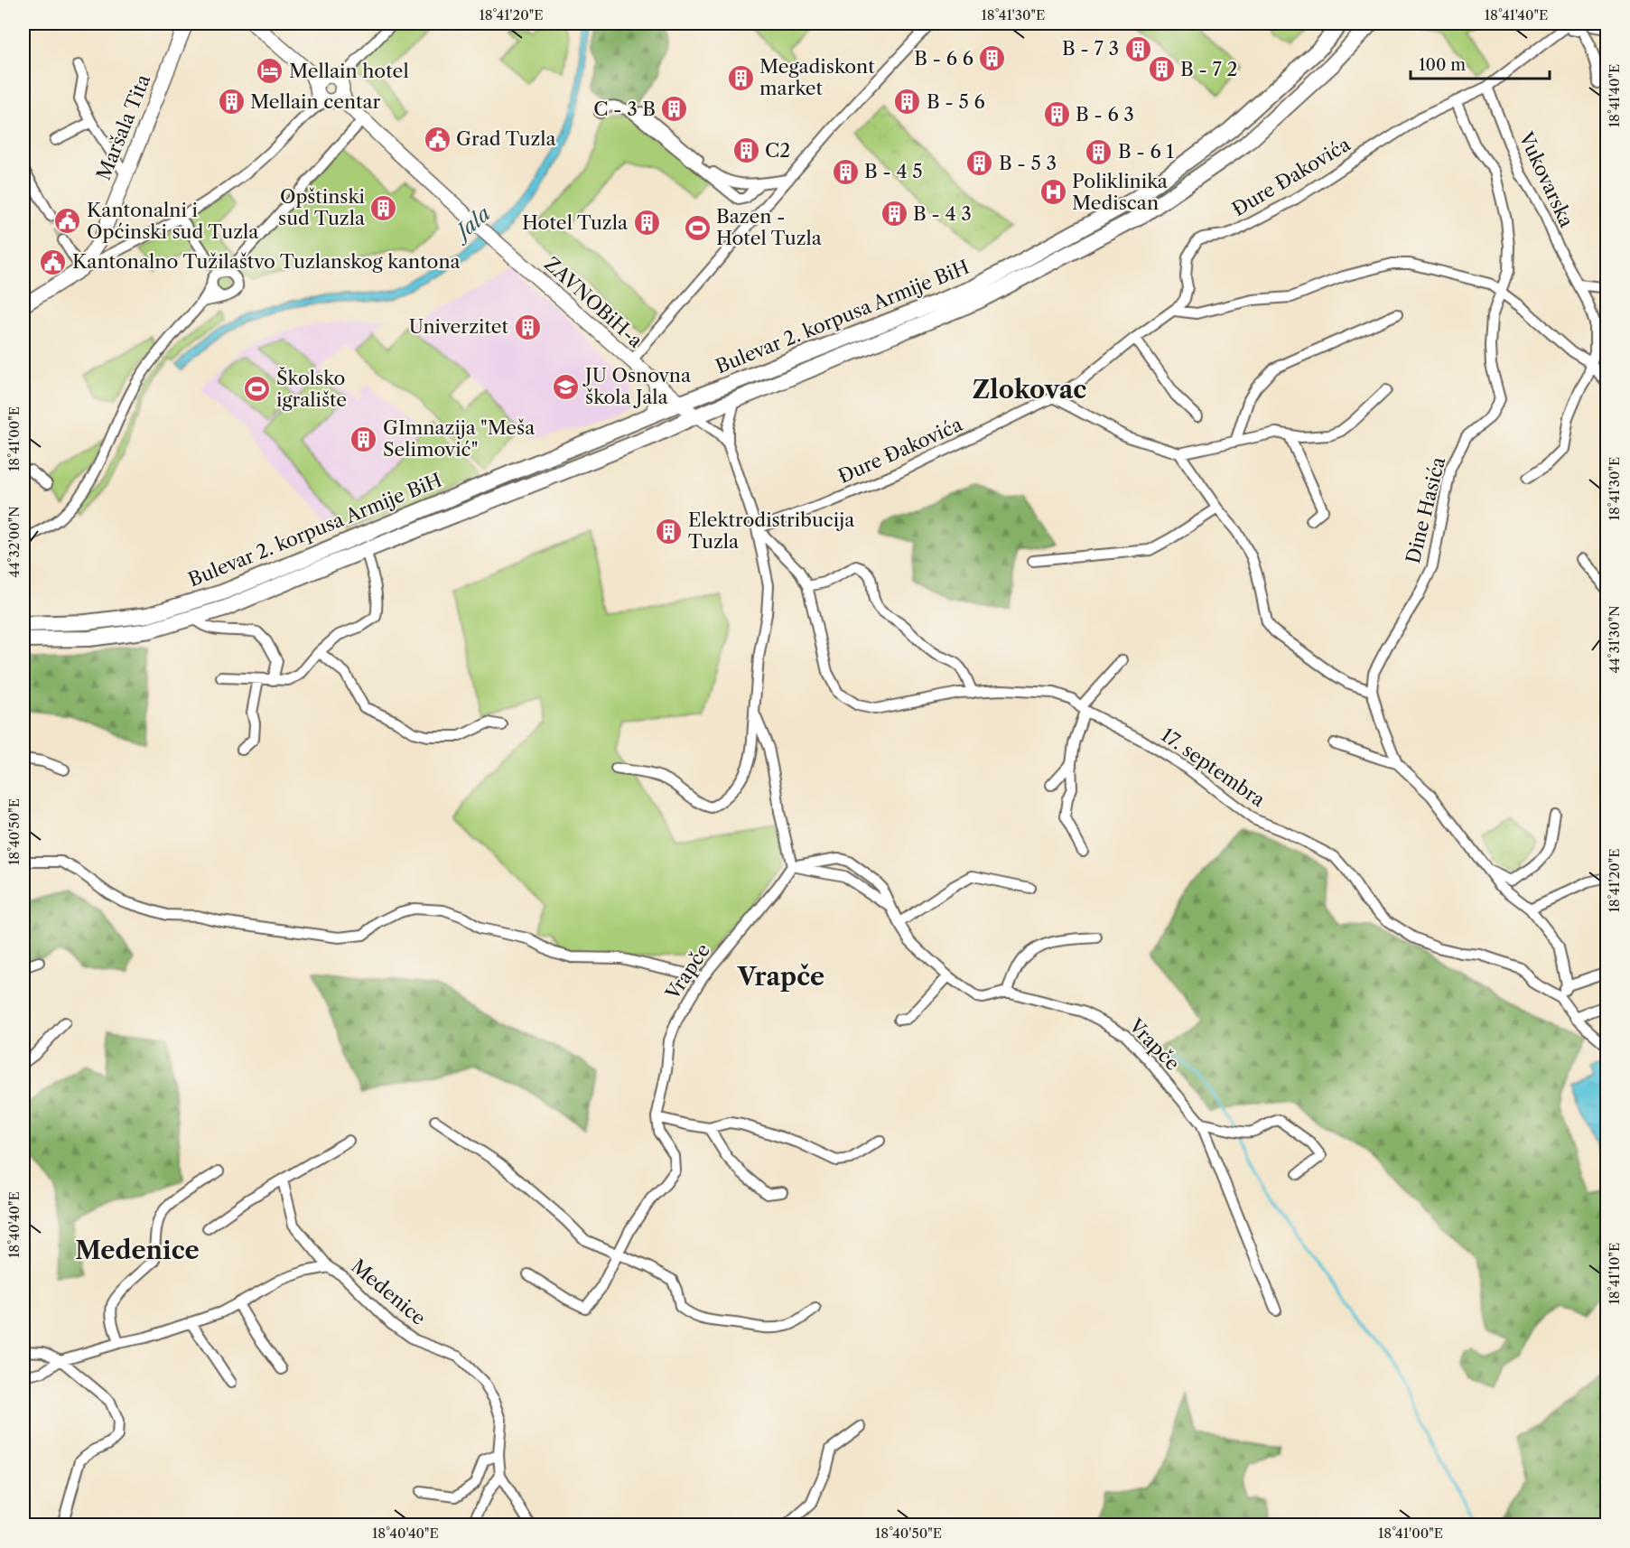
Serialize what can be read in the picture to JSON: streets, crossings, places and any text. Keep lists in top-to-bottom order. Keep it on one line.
{"streets":{"main road":["Bulevar 2. korpusa Armije BiH"],"street":["Maršala Tita","Đure Đakovića","Vukovarska","ZAVNOBiH-a","Dine Hasića","17. septembra","Vrapče","Medenice"]},"crossings":[["Đure Đakovića","Vukovarska"],["Đure Đakovića","17. septembra"],["Bulevar 2. korpusa Armije BiH","17. septembra"]],"districts":["Zlokovac","Vrapče","Medenice"],"water":["Jala"],"places":{"building":["B - 7 3","B - 6 6","B - 7 2","Megadiskont market","Mellain centar","B - 5 6","C - 3 B","B - 6 3","C2","B - 6 1","B - 5 3","B - 4 5","Opštinski sud Tuzla","B - 4 3","Hotel Tuzla","Univerzitet","GImnazija \"Meša Selimović\"","Elektrodistribucija Tuzla"],"hotel":["Mellain hotel"],"public building":["Grad Tuzla","Kantonalni i Općinski sud Tuzla","Kantonalno Tužilaštvo Tuzlanskog kantona"],"hospital":["Poliklinika Mediscan"],"sports":["Bazen - Hotel Tuzla","Školsko igralište"],"school or university":["JU Osnovna škola Jala"]},"scale_bar":"100 m","coordinates":["18°41'20\"E","18°41'30\"E","18°41'40\"E","18°41'00\"E","44°32'00\"N","44°31'30\"N","18°40'50\"E","18°40'40\"E","18°41'10\"E"]}
